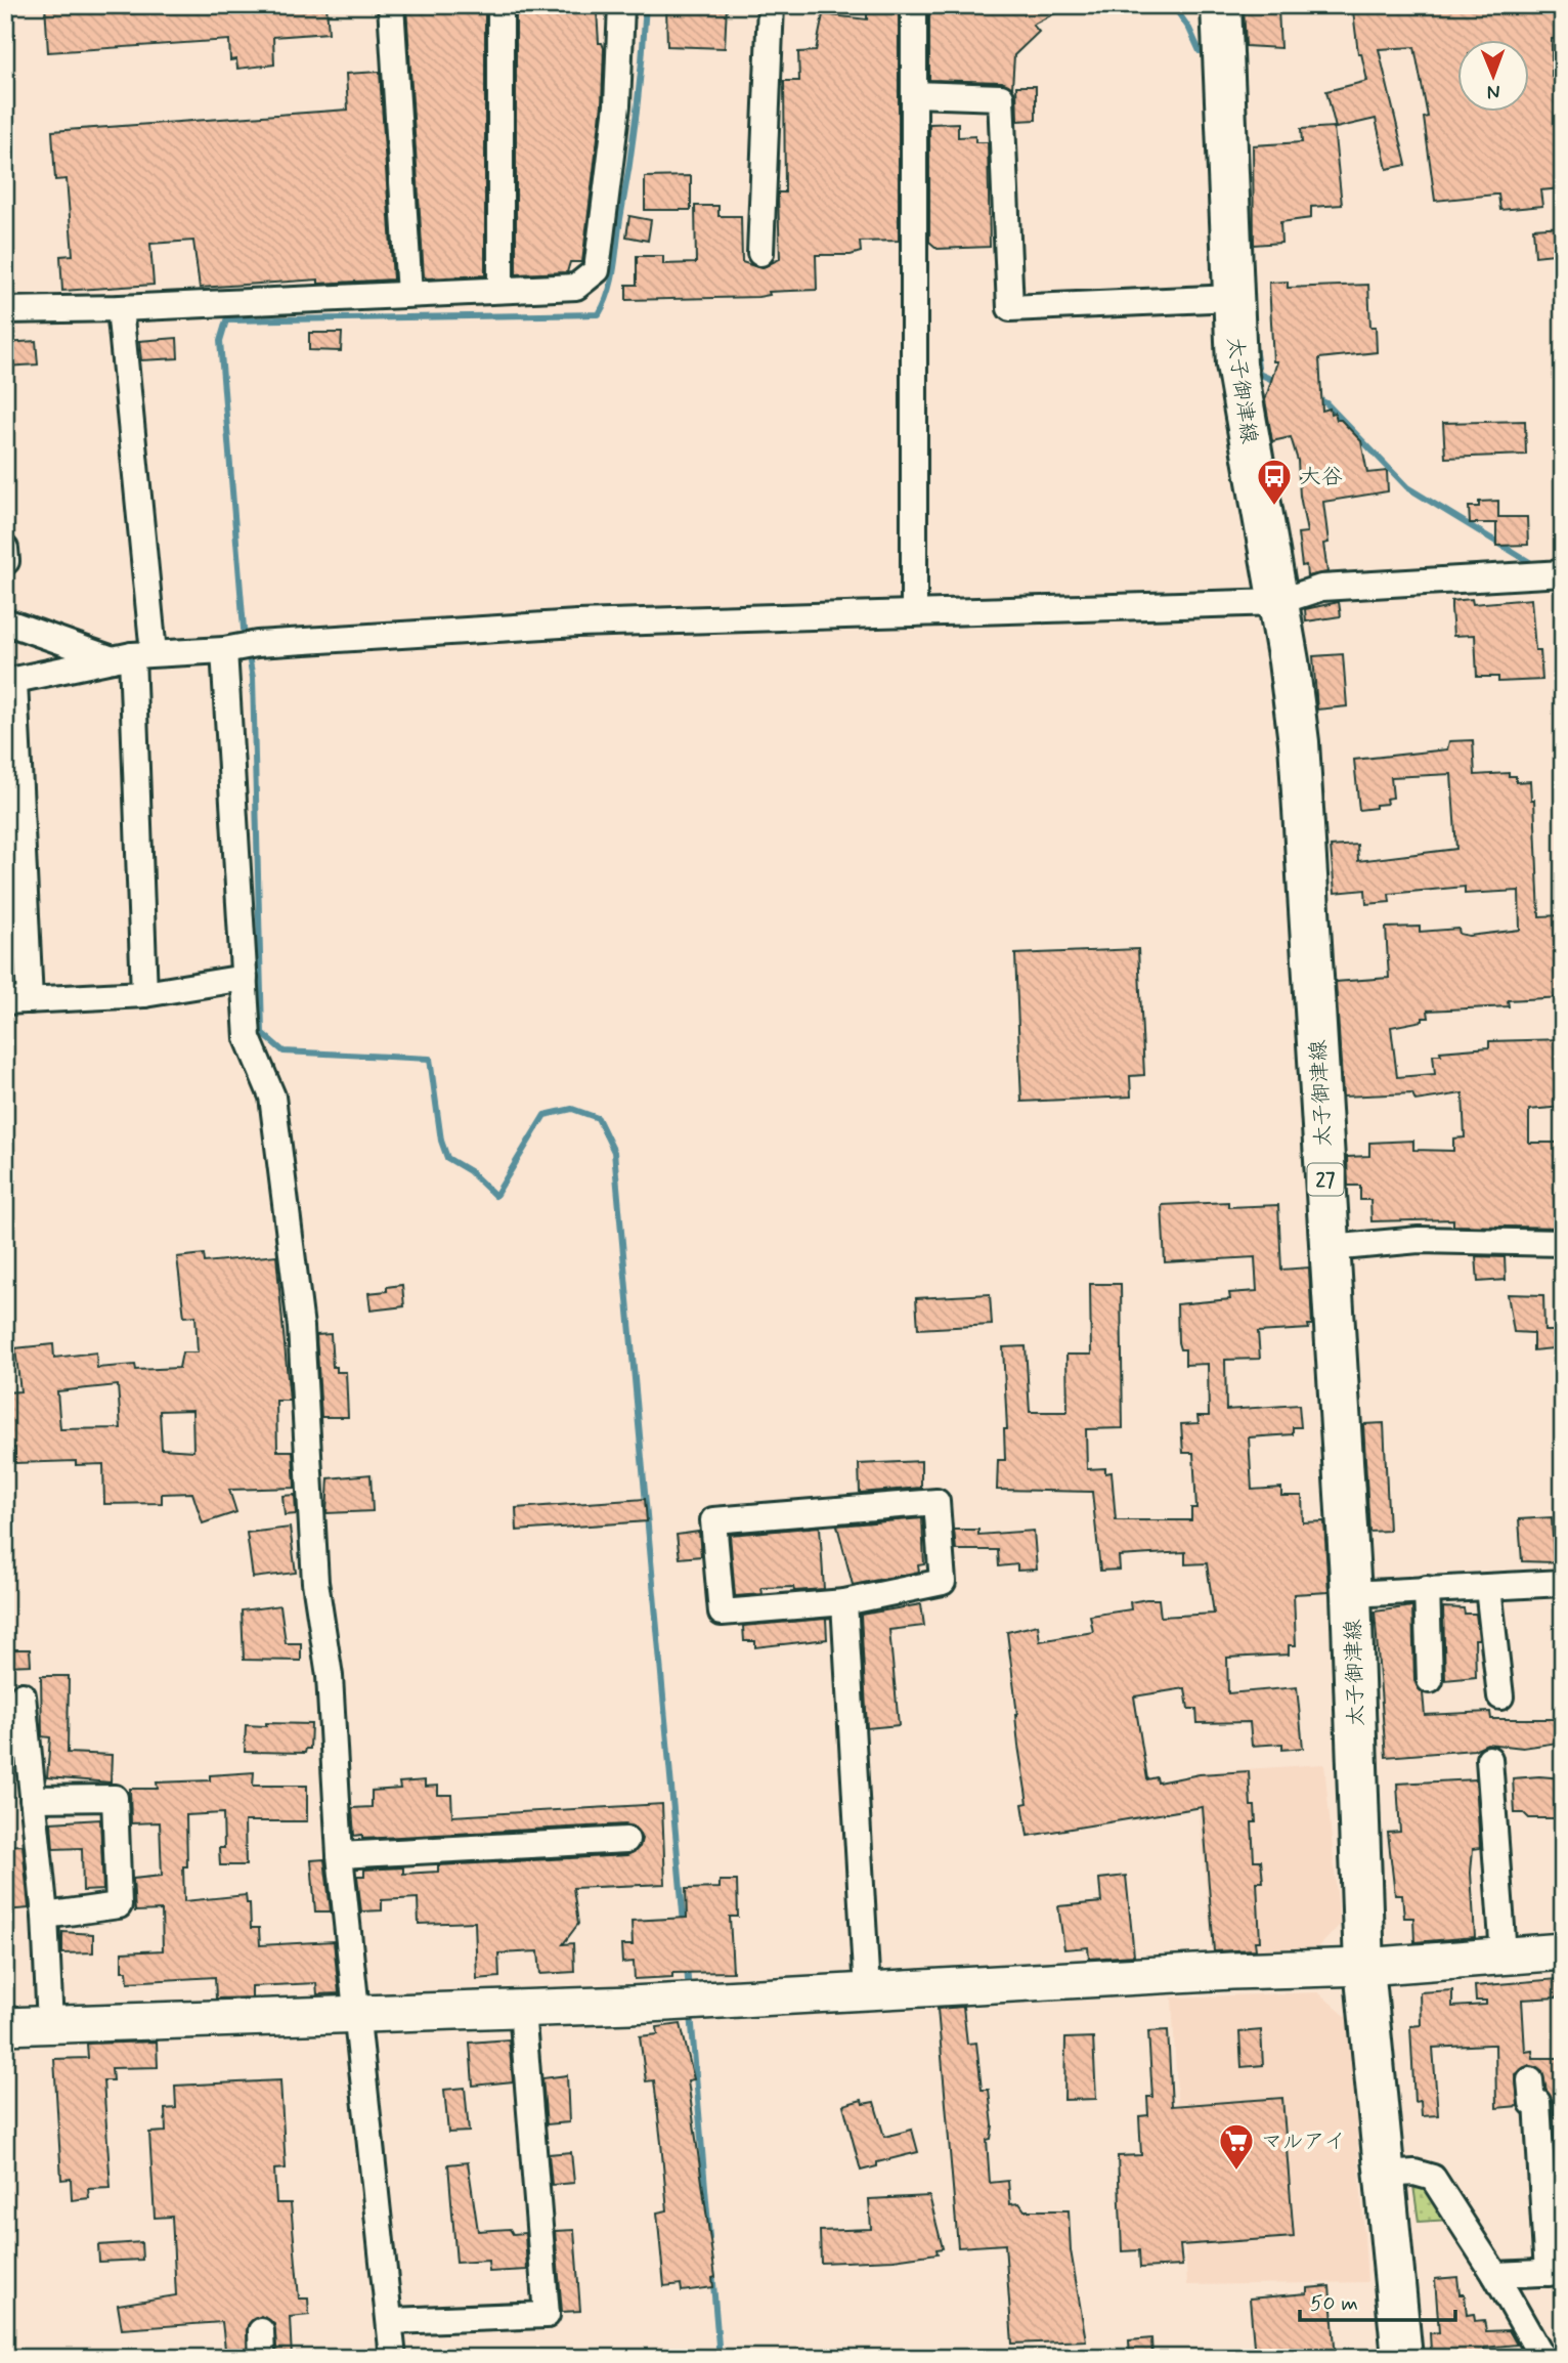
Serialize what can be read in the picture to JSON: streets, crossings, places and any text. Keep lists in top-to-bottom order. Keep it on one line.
{"streets":{"main road":["太子御津線","27"]},"places":{"bus stop":["大谷"],"supermarket":["マルアイ"]},"scale_bar":"50 m","north":"bottom"}
